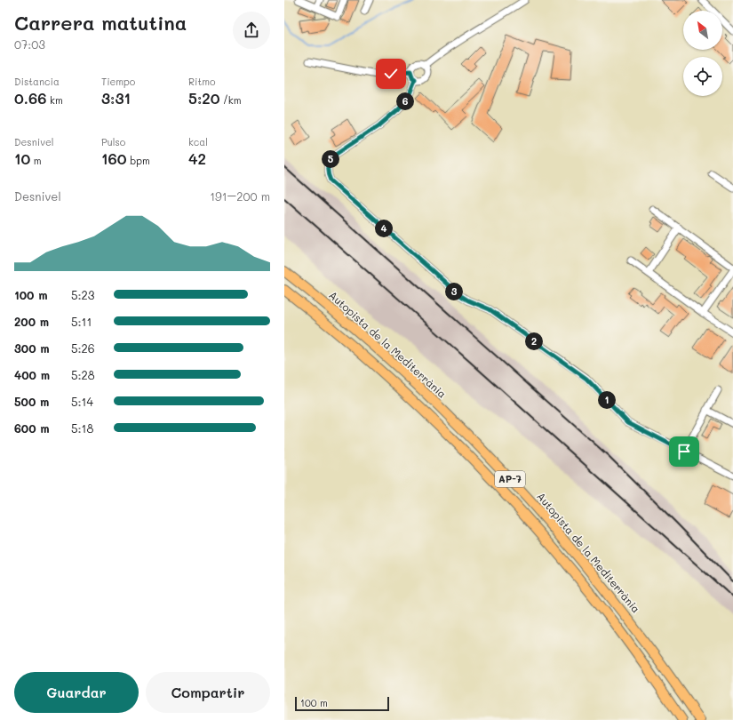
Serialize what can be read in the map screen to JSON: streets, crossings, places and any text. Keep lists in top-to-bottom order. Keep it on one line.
{"streets":{"highway":["Autopista de la Mediterrània","AP-7"]},"scale_bar":"100 m","north":"top left","page":{"heading":["Carrera matutina","07:03"],"stats":[["Distancia","0.66 km"],["Tiempo","3:31"],["Ritmo","5:20 /km"],["Desnivel","10 m"],["Pulso","160 bpm"],["kcal","42"]],"pins":["6","5","4","3","2","1"],"chart":["Desnivel","191–200 m"],"list":[{"name":"100 m","note":"5:23"},{"name":"200 m","note":"5:11"},{"name":"300 m","note":"5:26"},{"name":"400 m","note":"5:28"},{"name":"500 m","note":"5:14"},{"name":"600 m","note":"5:18"}],"buttons":["Guardar","Compartir"],"scale":"100 m"}}
